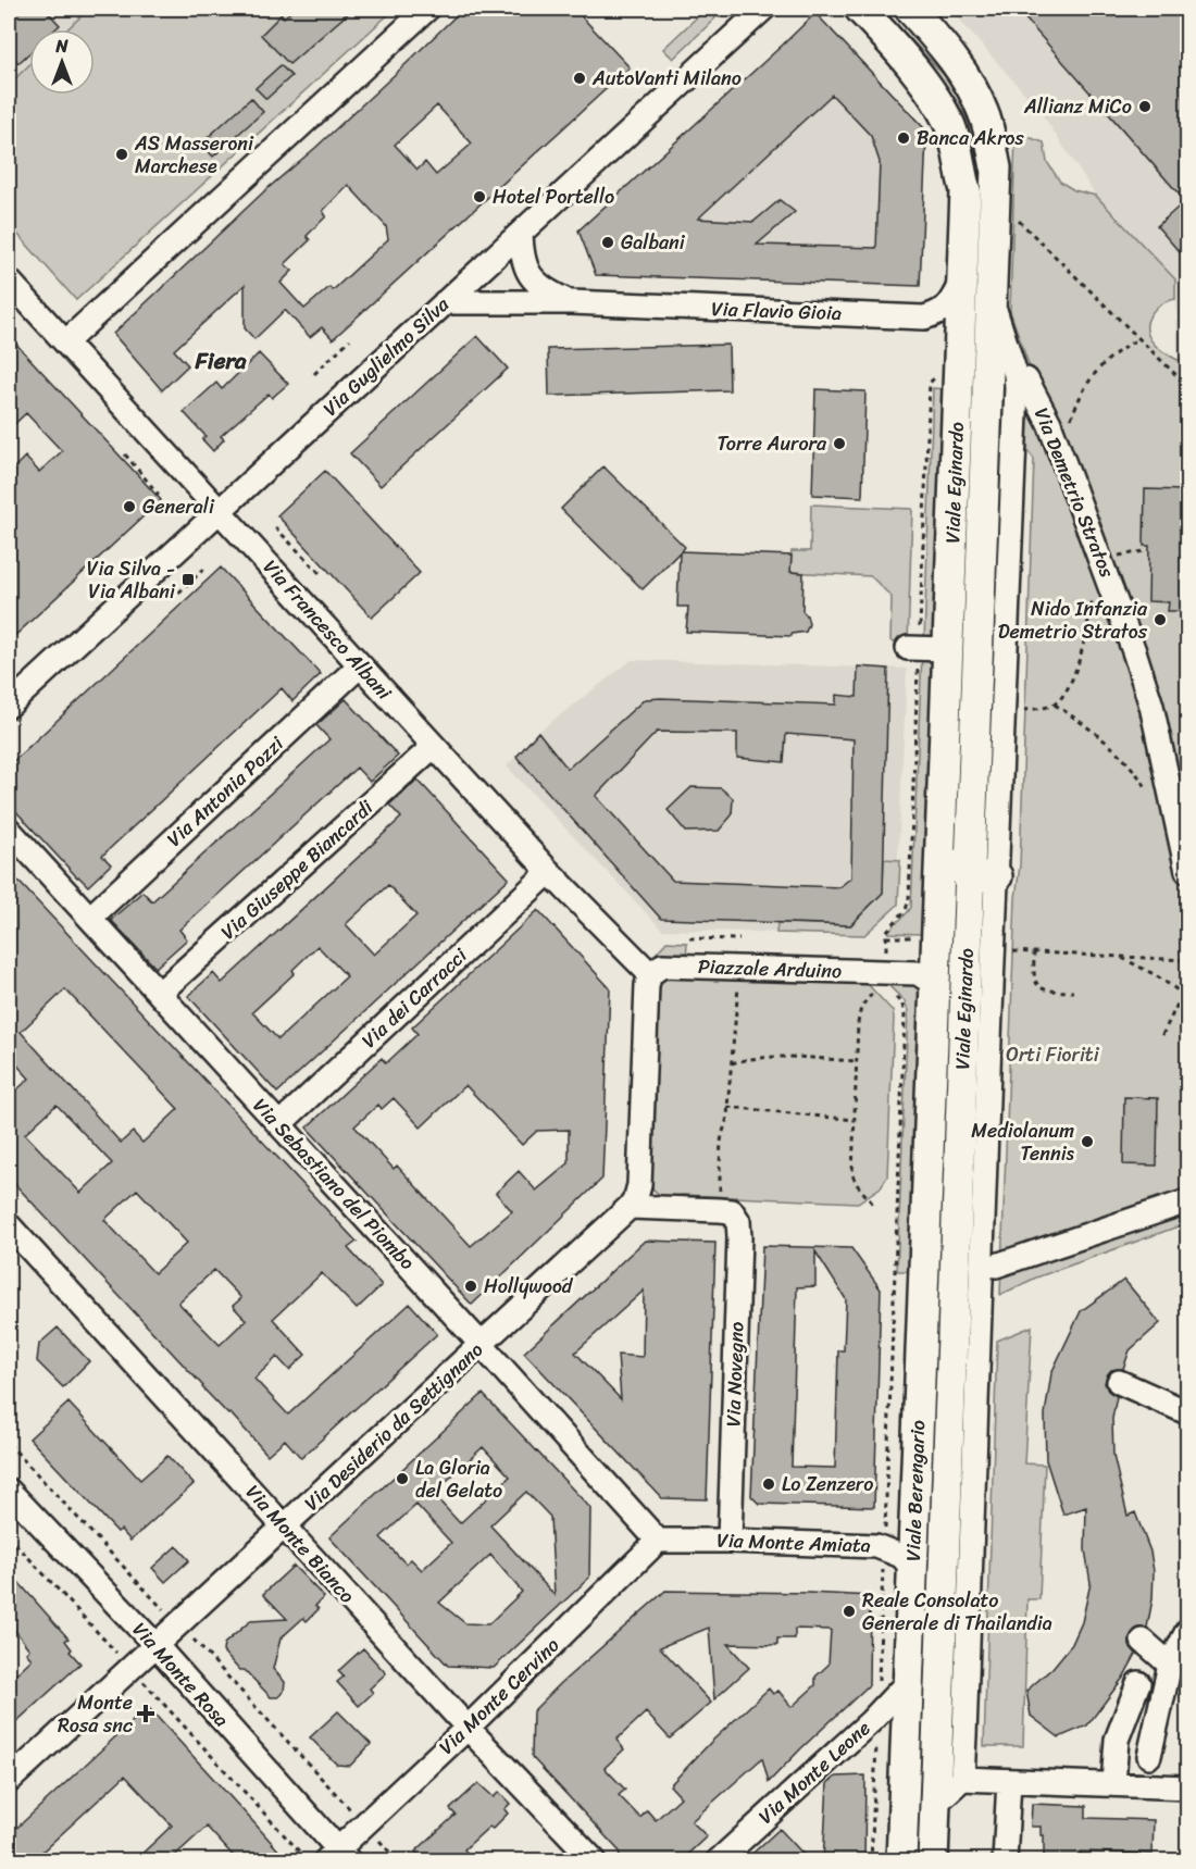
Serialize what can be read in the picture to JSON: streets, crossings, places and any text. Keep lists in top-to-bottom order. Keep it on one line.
{"streets":{"main road":["Viale Eginardo","Viale Berengario"],"street":["Via Flavio Gioia","Via Guglielmo Silva","Via Demetrio Stratos","Via Francesco Albani","Via Antonia Pozzi","Via Giuseppe Biancardi","Piazzale Arduino","Via dei Carracci","Via Sebastiano del Piombo","Via Novegno","Via Desiderio da Settignano","Via Monte Amiata","Via Monte Bianco","Via Monte Rosa","Via Monte Cervino","Via Monte Leone"]},"crossings":[["Via Flavio Gioia","Via Guglielmo Silva"],["Via Flavio Gioia","Viale Eginardo"],["Via Guglielmo Silva","Via Francesco Albani"],["Viale Eginardo","Piazzale Arduino"],["Viale Eginardo","Viale Berengario"],["Via Francesco Albani","Via Antonia Pozzi"],["Via Francesco Albani","Via Giuseppe Biancardi"],["Via Francesco Albani","Piazzale Arduino"],["Via Francesco Albani","Via dei Carracci"],["Via Antonia Pozzi","Via Sebastiano del Piombo"],["Via Giuseppe Biancardi","Via Sebastiano del Piombo"],["Piazzale Arduino","Viale Berengario"],["Via dei Carracci","Via Sebastiano del Piombo"],["Via Sebastiano del Piombo","Via Desiderio da Settignano"],["Via Sebastiano del Piombo","Via Monte Amiata"],["Via Sebastiano del Piombo","Via Monte Cervino"],["Via Novegno","Via Monte Amiata"],["Via Desiderio da Settignano","Via Monte Bianco"],["Via Desiderio da Settignano","Via Monte Rosa"],["Viale Berengario","Via Monte Amiata"],["Viale Berengario","Via Monte Leone"],["Via Monte Amiata","Via Monte Cervino"],["Via Monte Bianco","Via Monte Cervino"],["Via Monte Rosa","Via Monte Cervino"]],"districts":["Fiera"],"parks":["Orti Fioriti"],"places":{"other":["AutoVanti Milano","Allianz MiCo","Banca Akros","AS Masseroni Marchese","Hotel Portello","Galbani","Torre Aurora","Generali","Nido Infanzia Demetrio Stratos","Mediolanum Tennis","Hollywood","La Gloria del Gelato","Lo Zenzero","Reale Consolato Generale di Thailandia"],"transit":["Via Silva - Via Albani"],"health":["Monte Rosa snc"]},"north":"top"}
